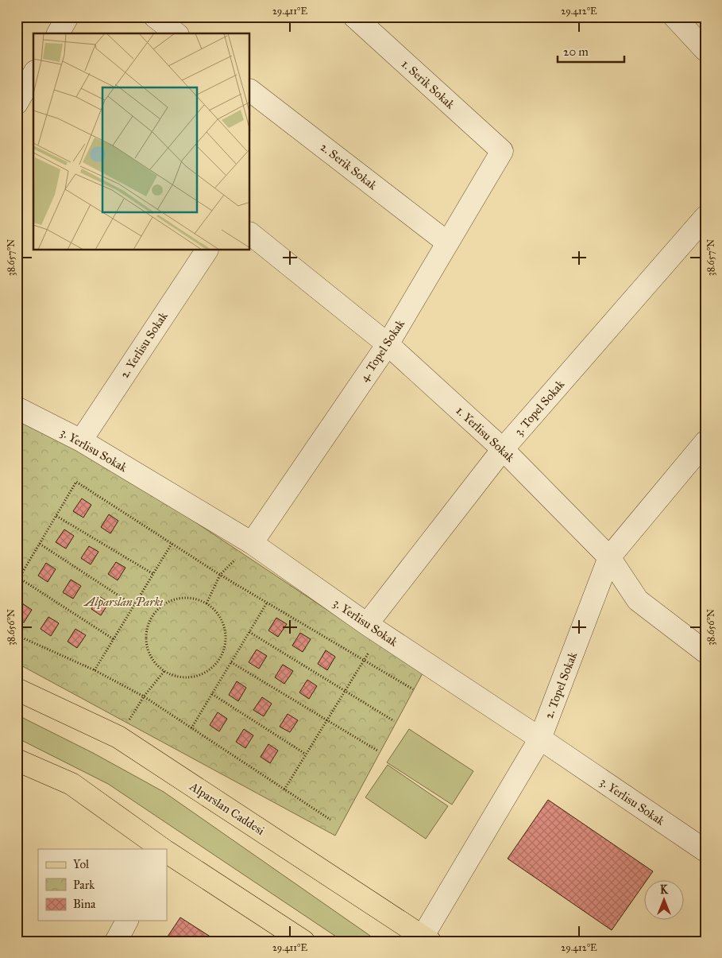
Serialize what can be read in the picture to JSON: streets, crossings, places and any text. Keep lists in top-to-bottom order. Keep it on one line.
{"streets":{"main road":["Alparslan Caddesi"],"street":["1. Serik Sokak","2. Serik Sokak","2. Yerlisu Sokak","4. Topel Sokak","3. Topel Sokak","1. Yerlisu Sokak","3. Yerlisu Sokak","2. Topel Sokak"]},"crossings":[["1. Serik Sokak","4. Topel Sokak"],["2. Serik Sokak","4. Topel Sokak"],["2. Yerlisu Sokak","3. Yerlisu Sokak"],["4. Topel Sokak","1. Yerlisu Sokak"],["4. Topel Sokak","3. Yerlisu Sokak"],["3. Topel Sokak","1. Yerlisu Sokak"],["3. Topel Sokak","3. Yerlisu Sokak"],["1. Yerlisu Sokak","2. Topel Sokak"],["3. Yerlisu Sokak","2. Topel Sokak"],["2. Topel Sokak","Alparslan Caddesi"]],"parks":["Alparslan Parkı"],"legend":["Yol","Park","Bina"],"scale_bar":"20 m","north":"top","coordinates":["29.411°E","29.412°E","38.657°N","38.656°N"]}
